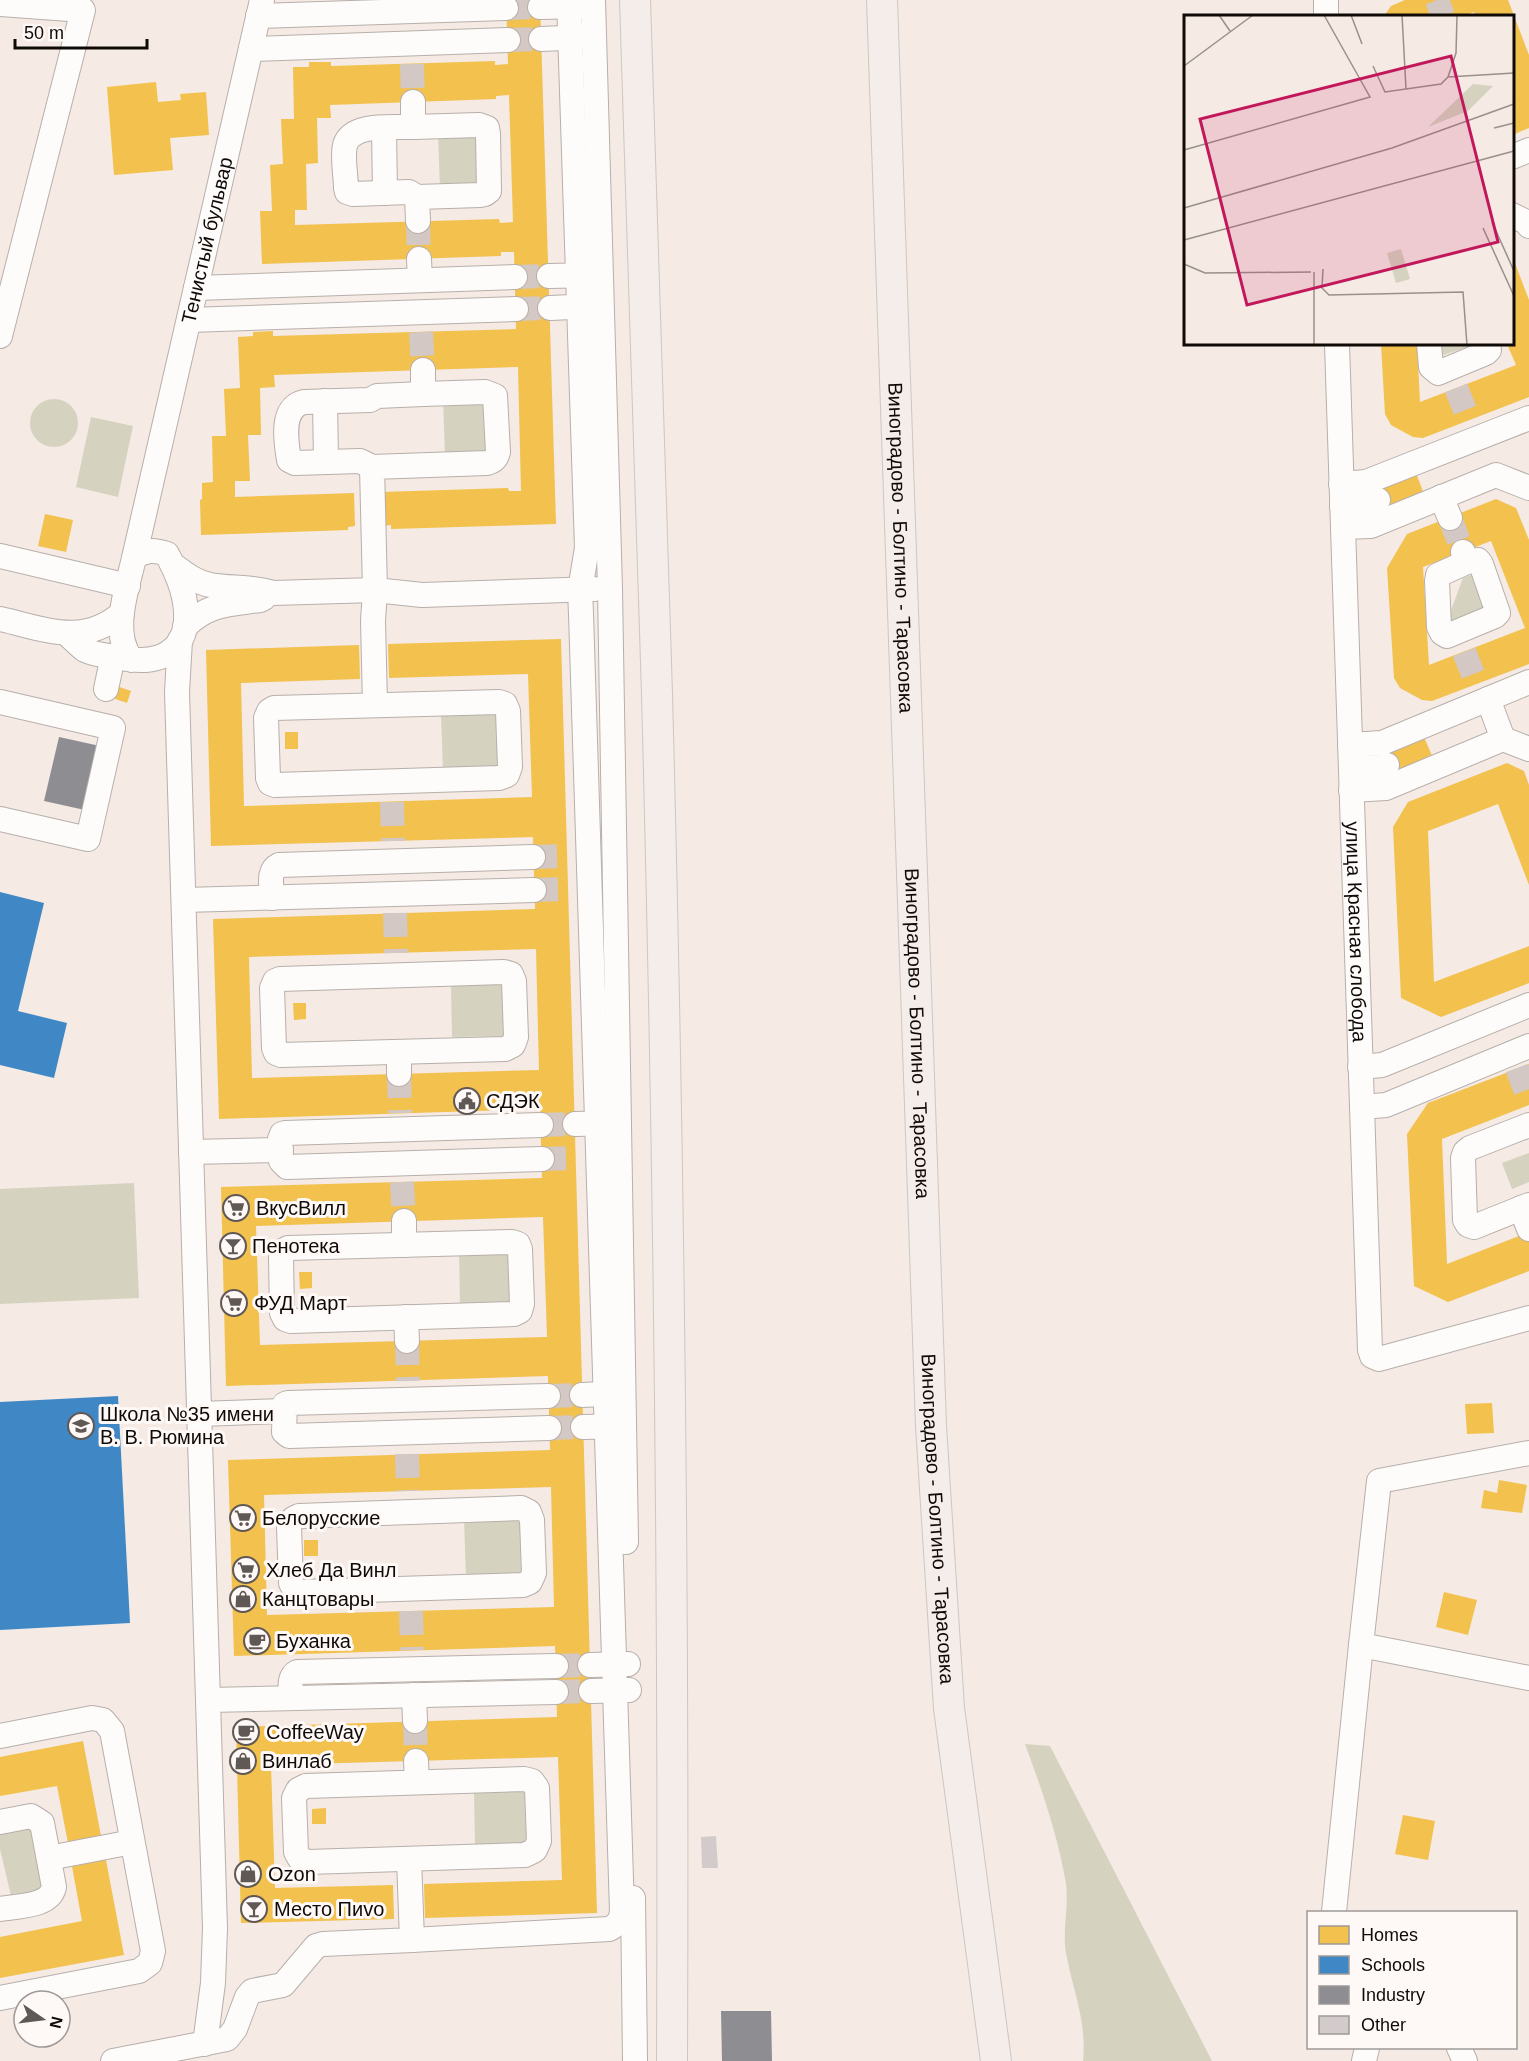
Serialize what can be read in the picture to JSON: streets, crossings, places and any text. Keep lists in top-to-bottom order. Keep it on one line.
{"streets":{"main road":["Виноградово - Болтино - Тарасовка"],"street":["Тенистый бульвар","улица Красная слобода"]},"places":{"public building":["СДЭК"],"supermarket":["ВкусВилл","ФУД Март","Белорусские","Хлеб Да Винл"],"bar":["Пенотека","Место Пиvо"],"school or university":["Школа №35 имени В. В. Рюмина"],"shop":["Канцтовары","Винлаб","Ozon"],"cafe":["Буханка","CoffeeWay"]},"legend":["Homes","Schools","Industry","Other"],"scale_bar":"50 m","north":"right"}
